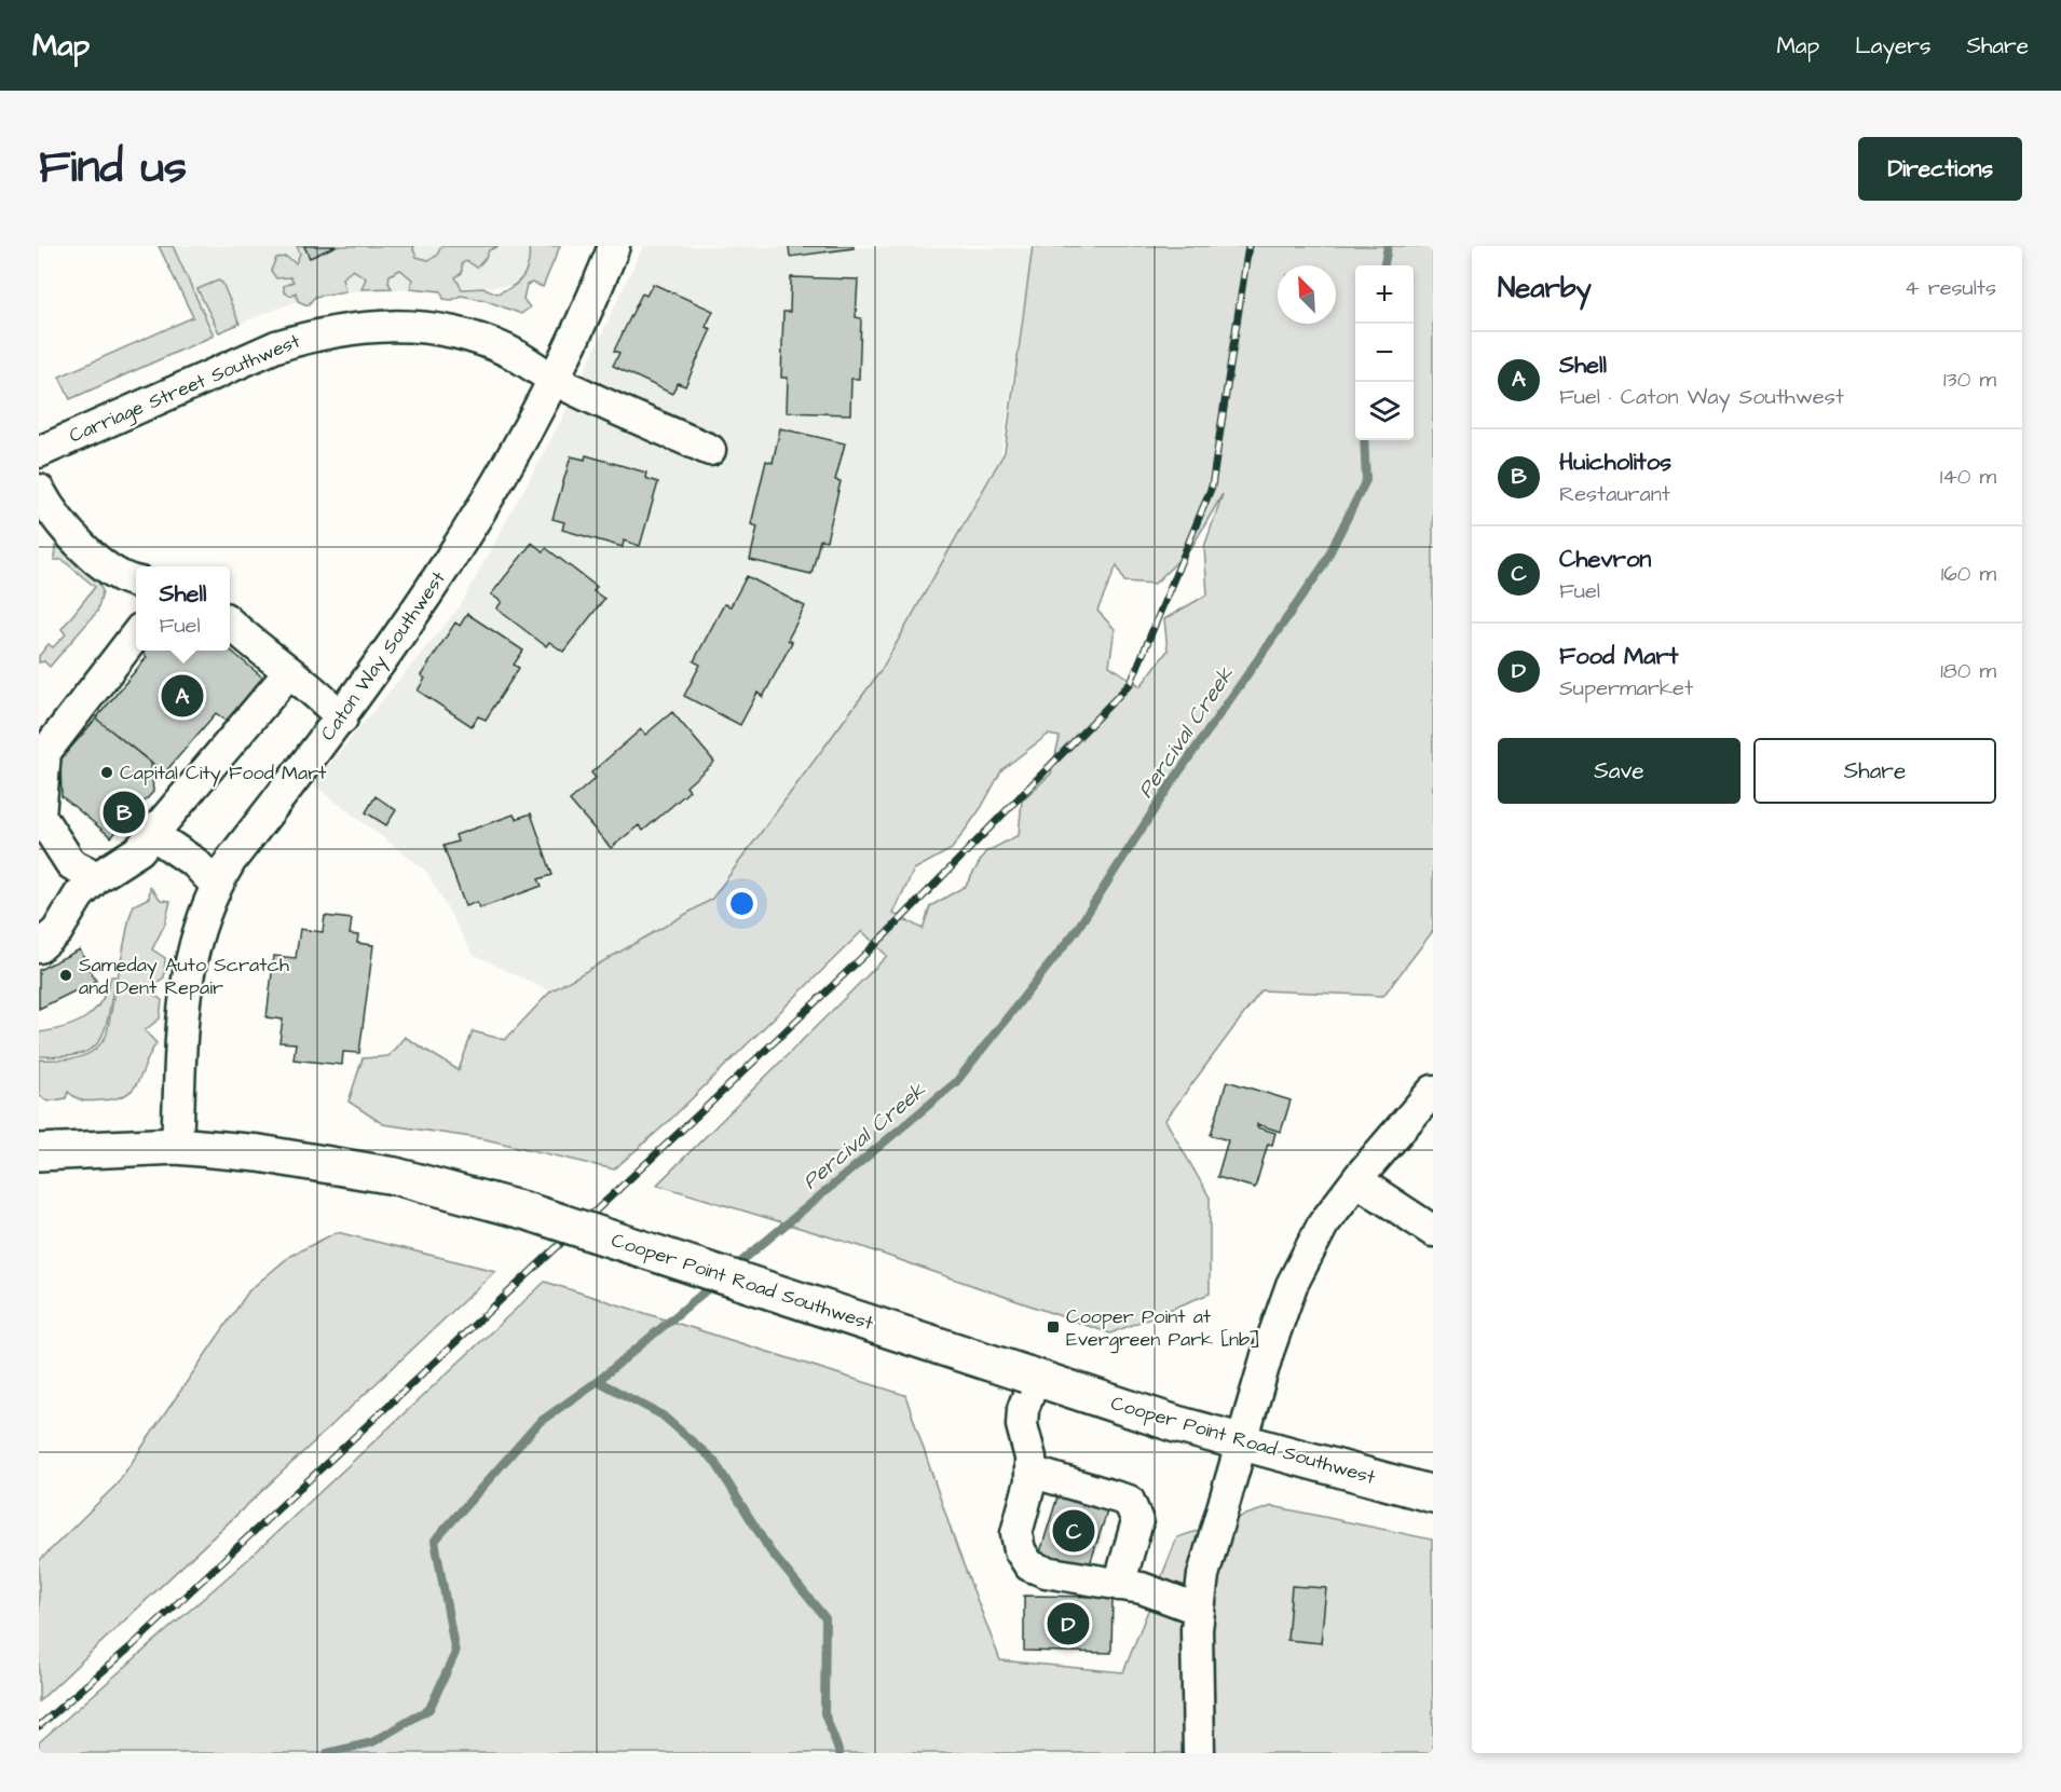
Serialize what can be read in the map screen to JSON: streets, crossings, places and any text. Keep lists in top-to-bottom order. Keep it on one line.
{"streets":{"main road":["Cooper Point Road Southwest"],"street":["Carriage Street Southwest","Caton Way Southwest"]},"crossings":[["Carriage Street Southwest","Caton Way Southwest"],["Caton Way Southwest","Cooper Point Road Southwest"]],"water":["Percival Creek"],"places":{"other":["Capital City Food Mart","Sameday Auto Scratch and Dent Repair"],"transit":["Cooper Point at Evergreen Park [nb]"]},"north":"top left","page":{"header":"Map","nav":["Map","Layers","Share"],"title":"Find us","buttons":["Directions",["Save","Share"]],"heading":["Nearby","4 results"],"map_buttons":["+","−"],"list":[{"mark":"A","name":"Shell","note":"Fuel · Caton Way Southwest","value":"130 m"},{"mark":"B","name":"Huicholitos","note":"Restaurant","value":"140 m"},{"mark":"C","name":"Chevron","note":"Fuel","value":"160 m"},{"mark":"D","name":"Food Mart","note":"Supermarket","value":"180 m"}],"popup":["Shell","Fuel"],"pins":["A","B","C","D"]}}
